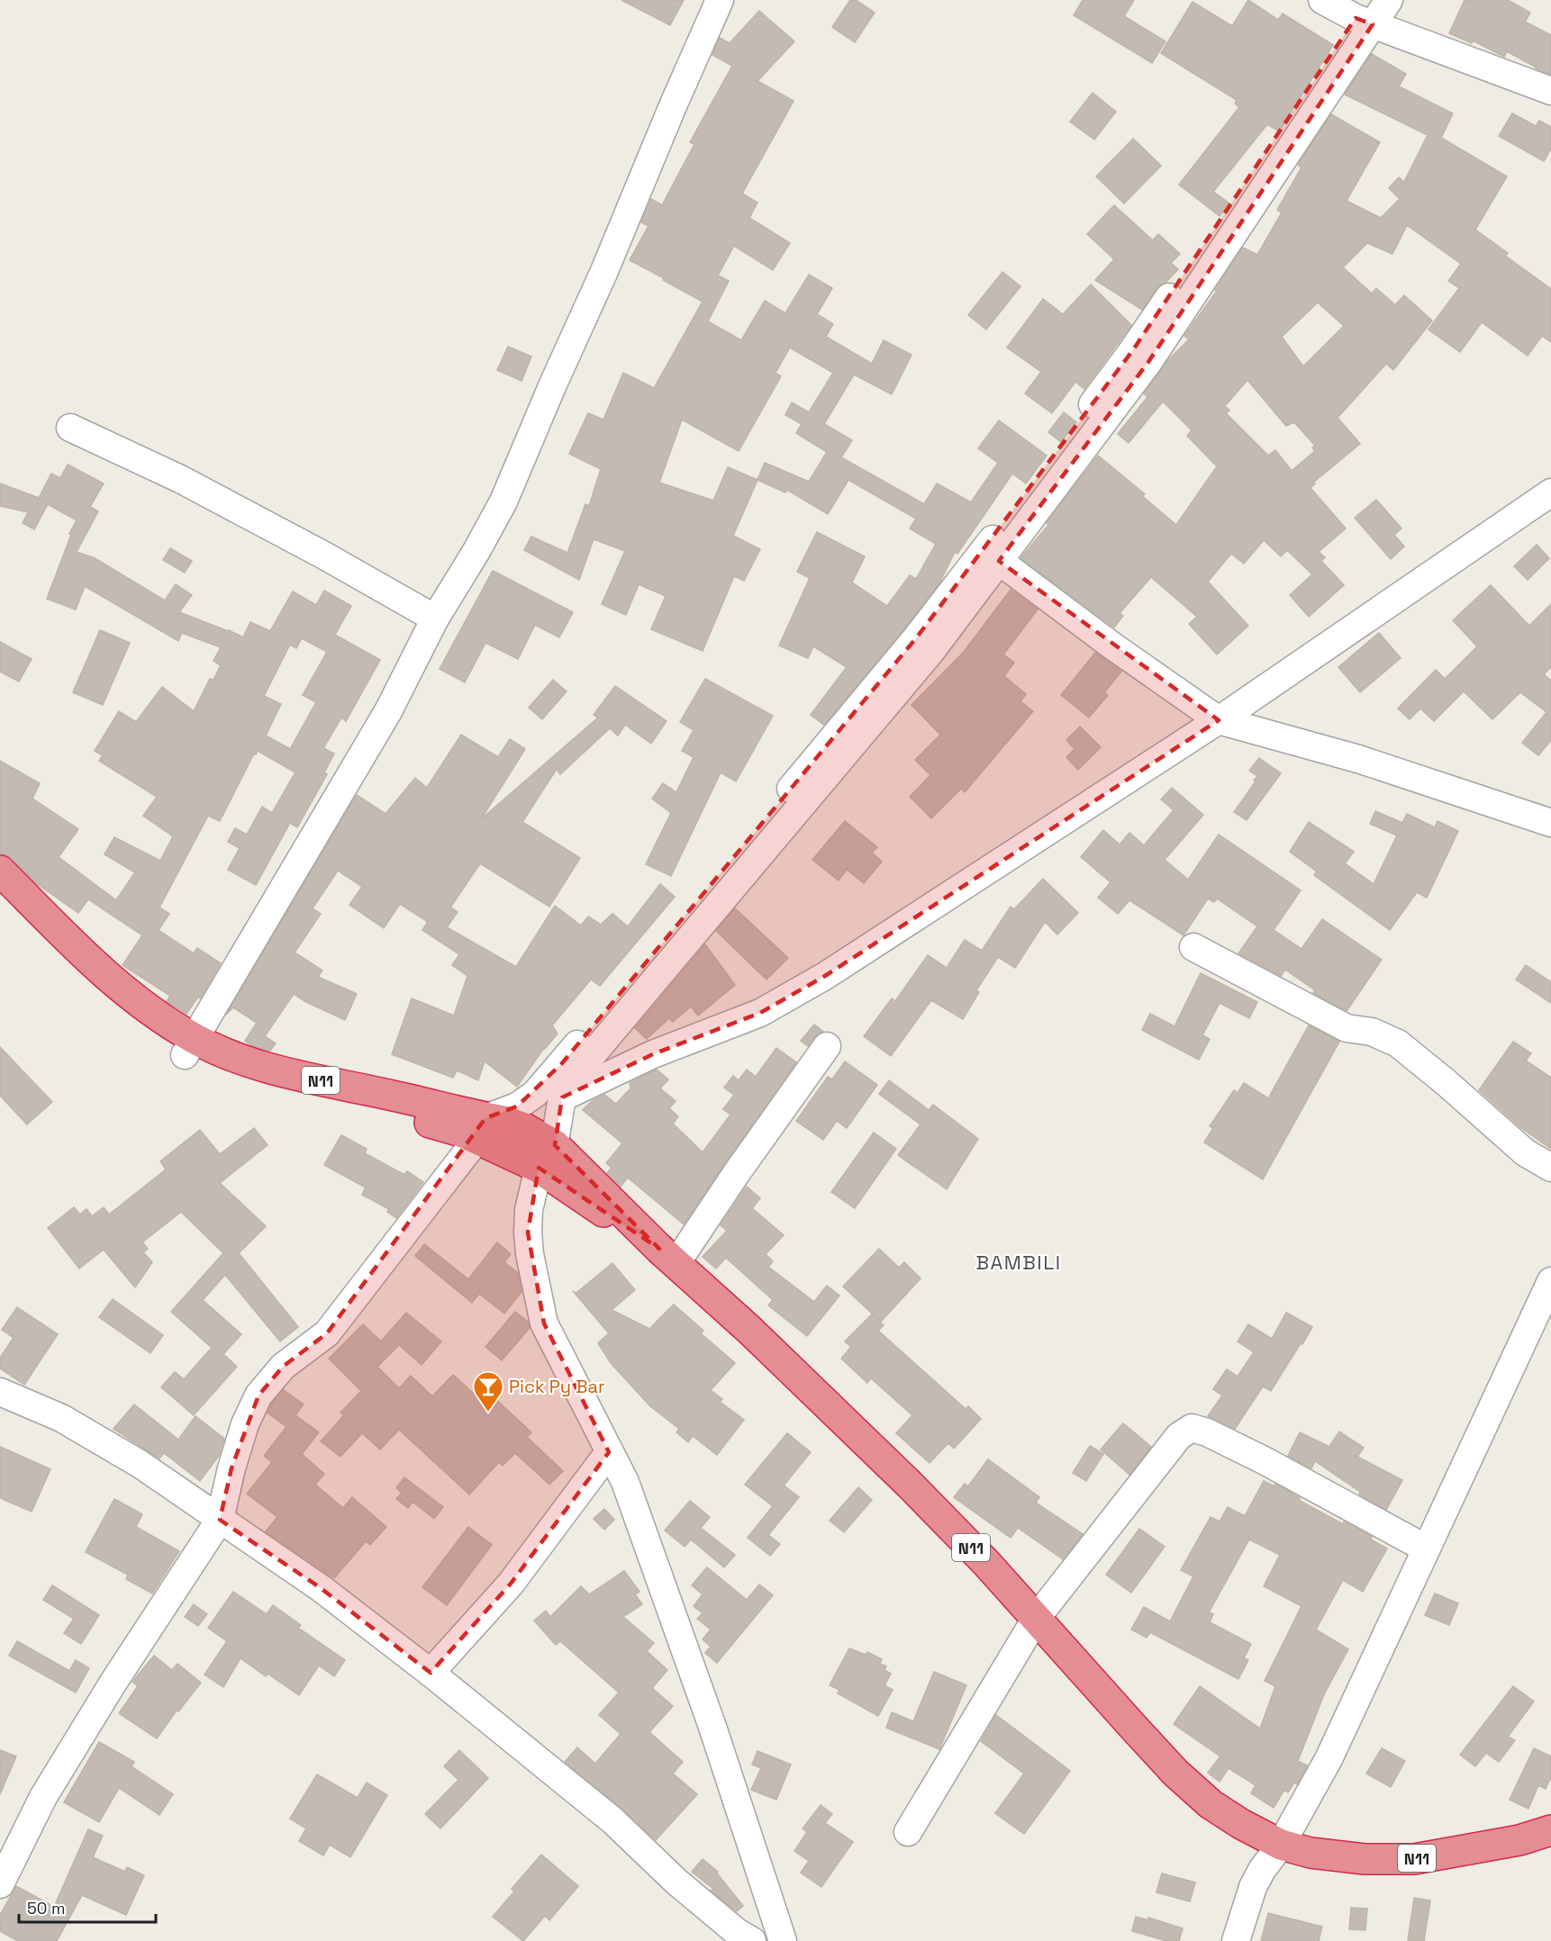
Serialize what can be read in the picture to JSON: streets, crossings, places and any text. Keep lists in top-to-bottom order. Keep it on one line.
{"streets":{"highway":["N11"]},"districts":["BAMBILI"],"places":{"bar":["Pick Py Bar"]},"scale_bar":"50 m"}
